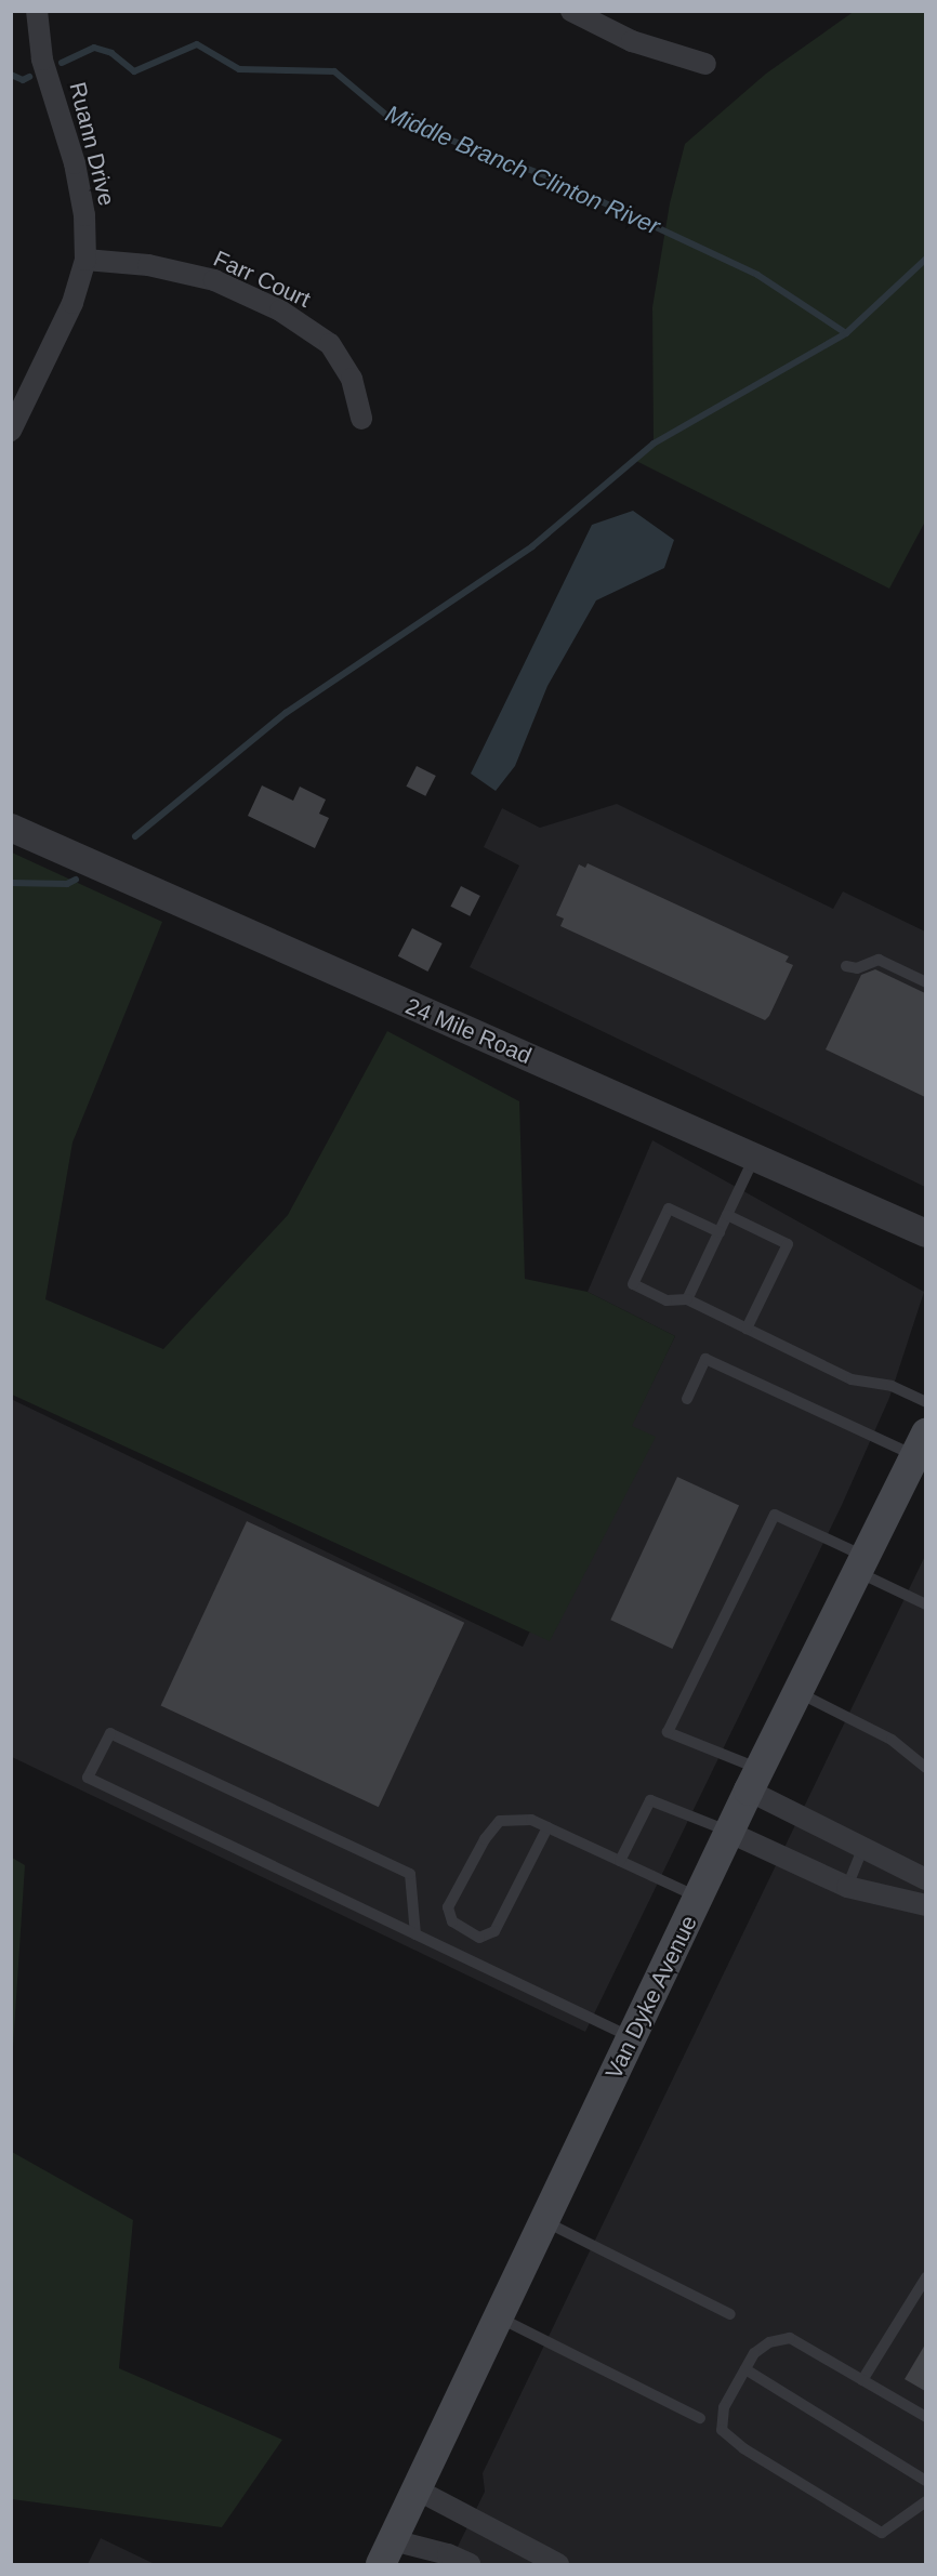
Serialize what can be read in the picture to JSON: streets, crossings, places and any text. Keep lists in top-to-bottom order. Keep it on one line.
{"streets":{"main road":["Van Dyke Avenue"],"street":["Ruann Drive","Farr Court","24 Mile Road"]},"crossings":[["Ruann Drive","Farr Court"]],"water":["Middle Branch Clinton River"]}
